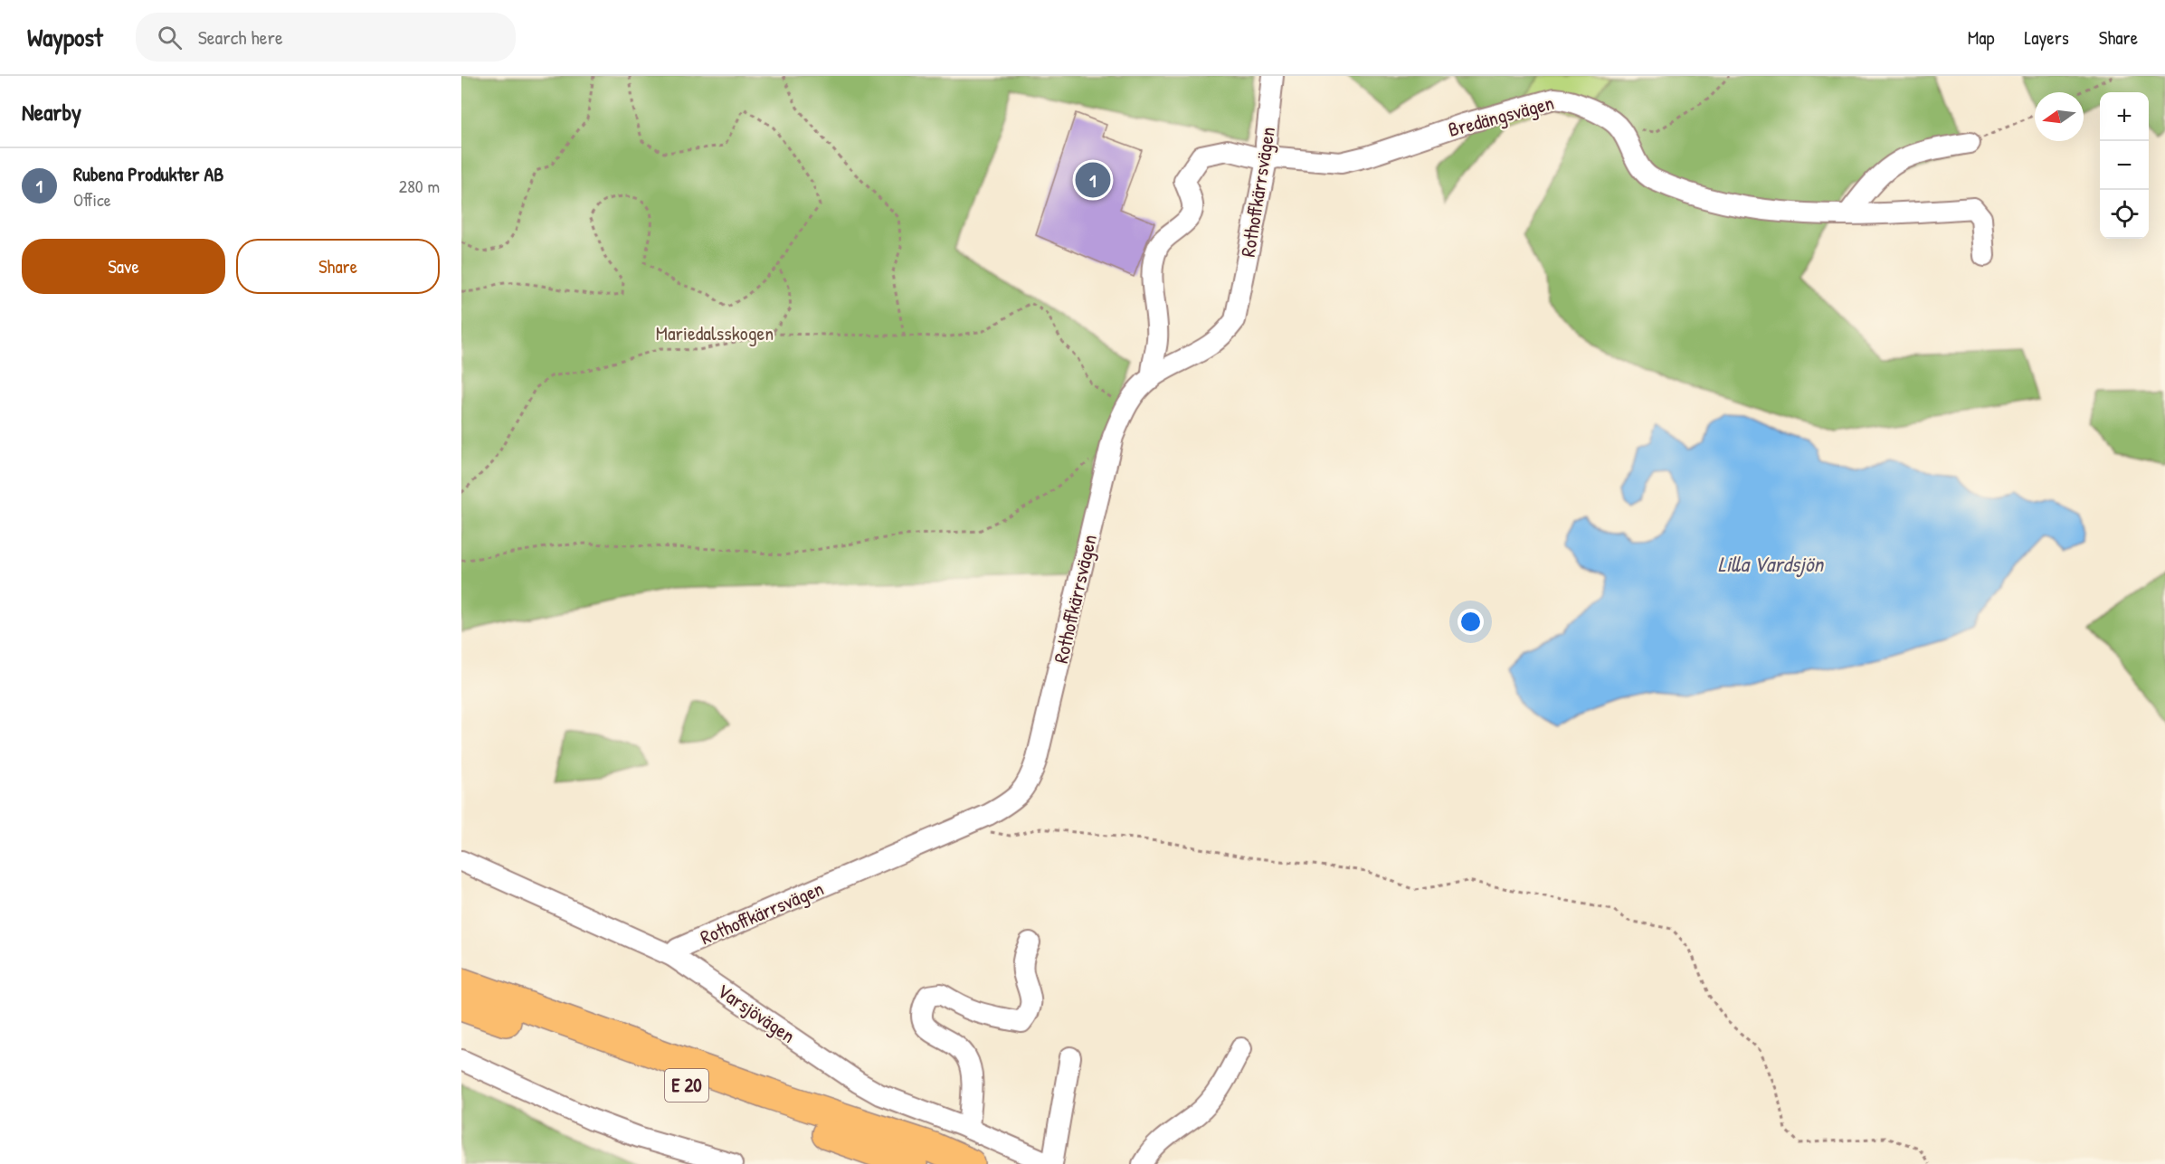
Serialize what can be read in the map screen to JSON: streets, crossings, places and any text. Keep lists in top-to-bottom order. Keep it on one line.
{"streets":{"highway":["E 20"],"street":["Bredängsvägen","Rothoffkärrsvägen","Varsjövägen"]},"crossings":[["Bredängsvägen","Rothoffkärrsvägen"],["Rothoffkärrsvägen","Varsjövägen"]],"water":["Lilla Vardsjön"],"parks":["Mariedalsskogen"],"north":"left","page":{"header":"Waypost","search":"Search here","nav":["Map","Layers","Share"],"heading":"Nearby","map_buttons":["+","−"],"list":[{"mark":"1","name":"Rubena Produkter AB","note":"Office","value":"280 m"}],"pins":"1","buttons":["Save","Share"]}}
